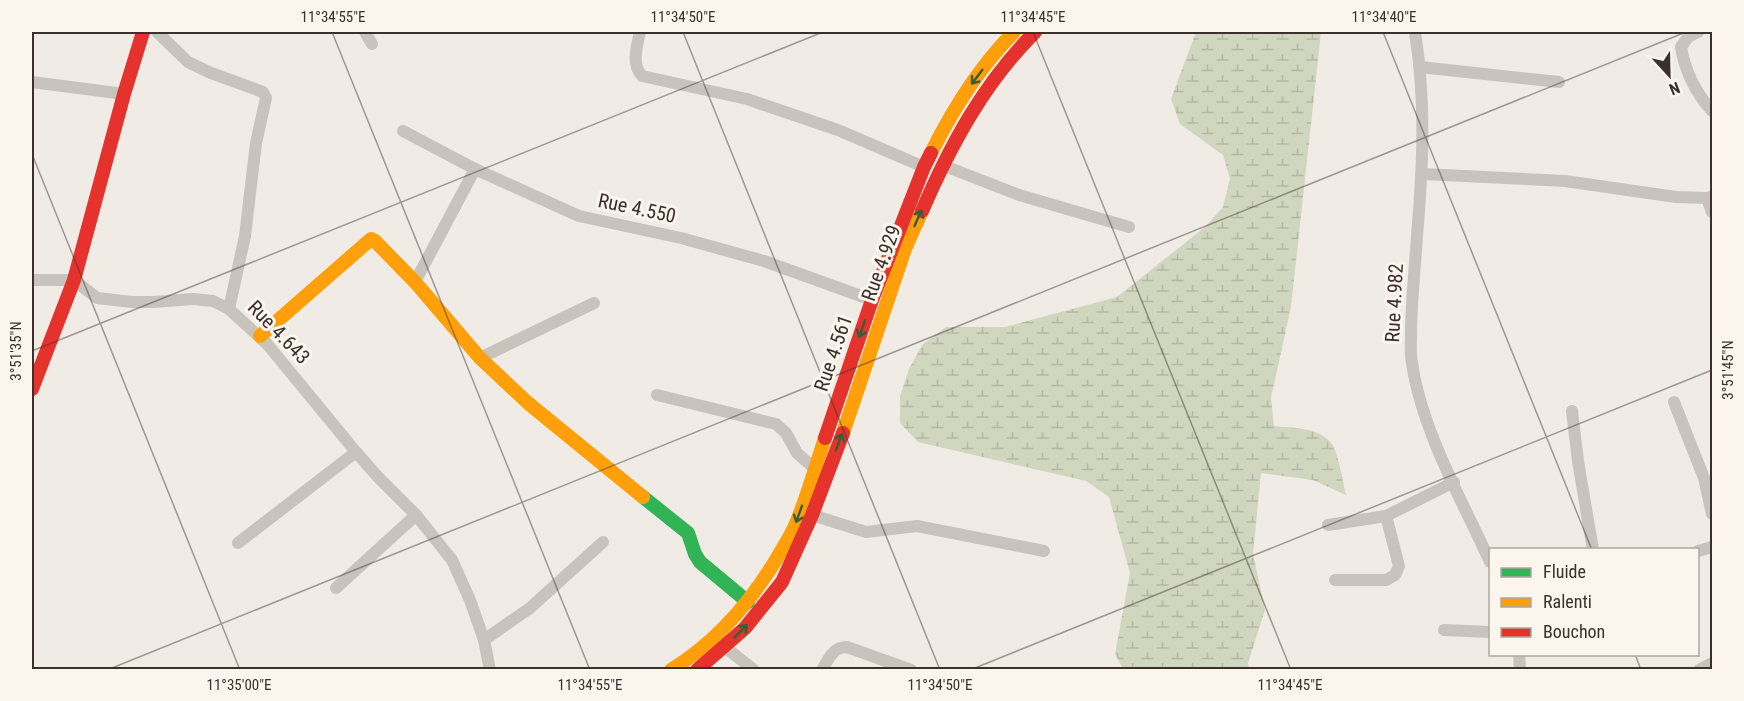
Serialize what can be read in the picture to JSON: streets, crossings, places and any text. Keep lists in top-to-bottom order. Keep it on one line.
{"streets":{"main road":["Rue 4.929","Rue 4.561"],"street":["Rue 4.550","Rue 4.982","Rue 4.643"]},"crossings":[["Rue 4.550","Rue 4.561"]],"one_way":["Rue 4.929","Rue 4.561"],"legend":["Fluide","Ralenti","Bouchon"],"north":"bottom","coordinates":["11°34'55\"E","11°34'50\"E","11°34'45\"E","11°34'40\"E","3°51'35\"N","3°51'45\"N","11°35'00\"E"]}
